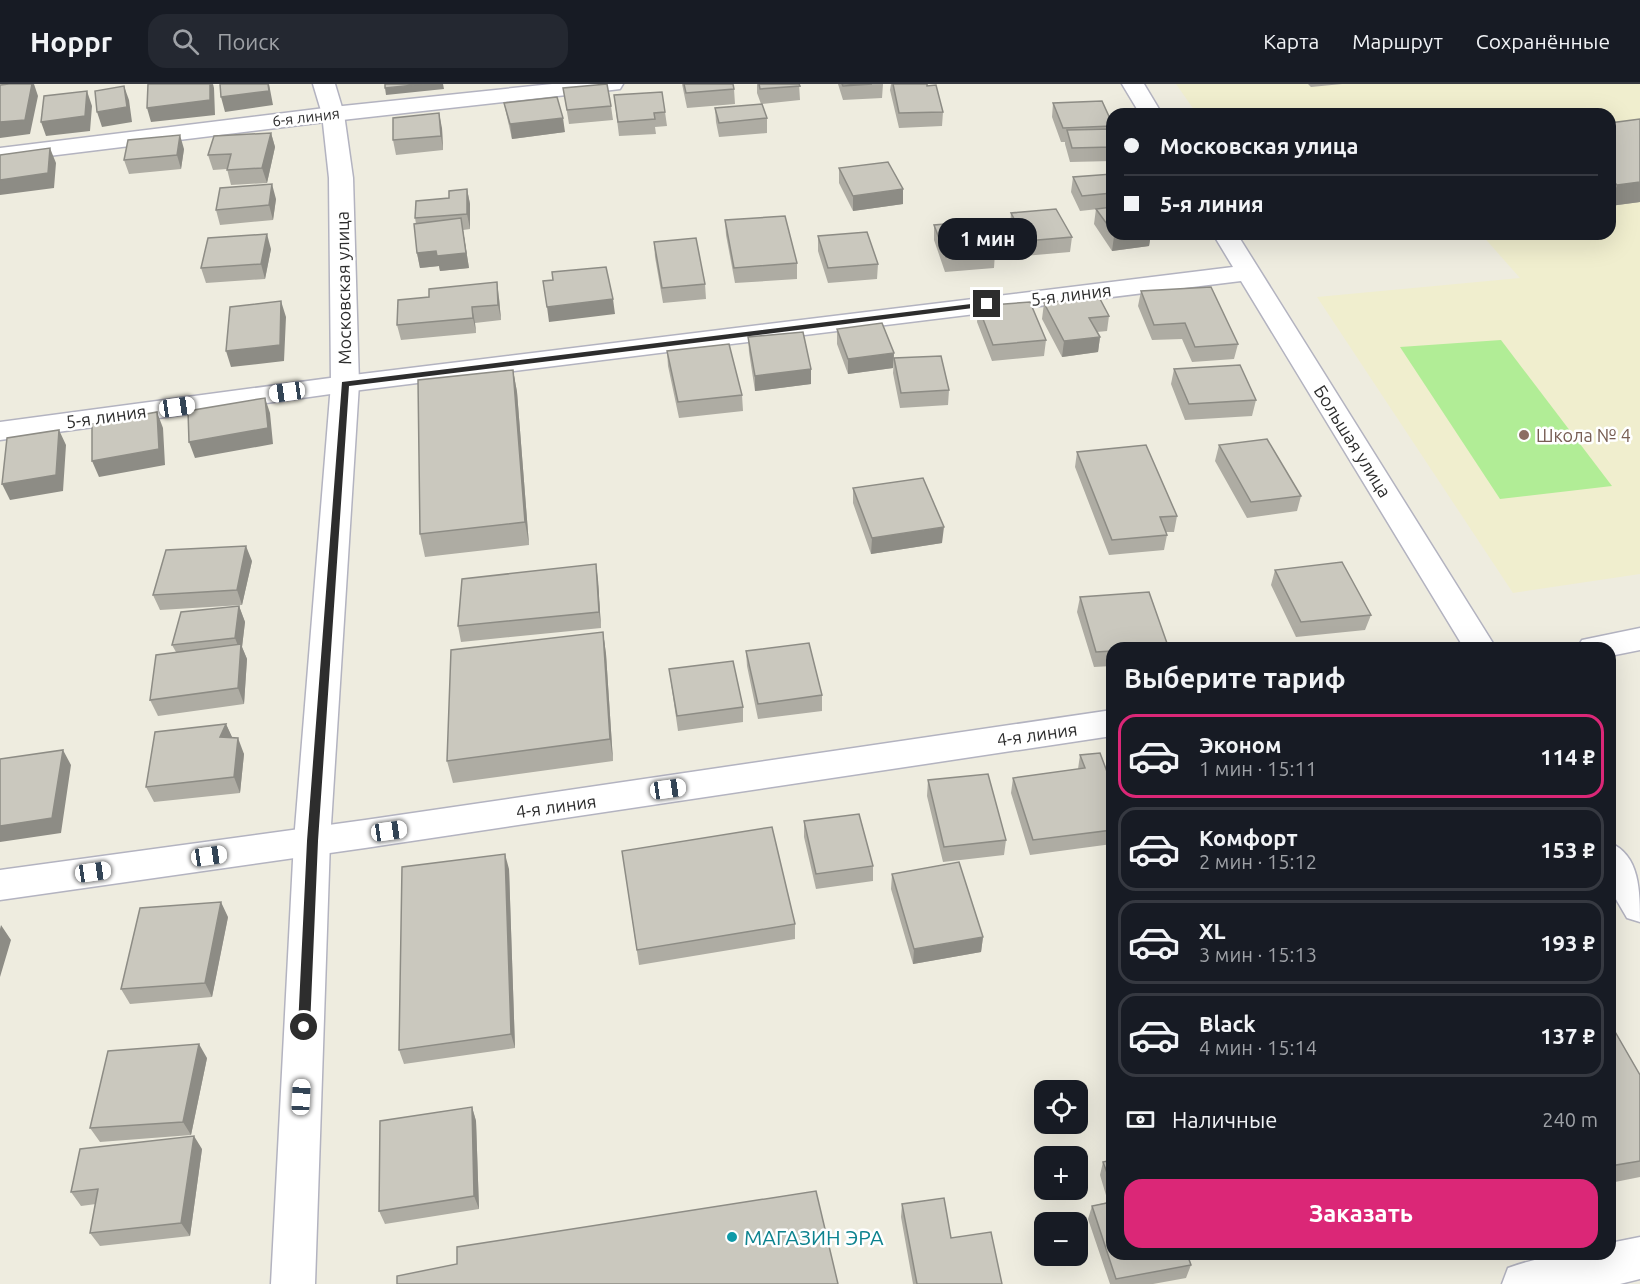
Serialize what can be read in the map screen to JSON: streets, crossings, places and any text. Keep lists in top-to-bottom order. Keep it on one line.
{"streets":{"street":["6-я линия","Московская улица","5-я линия","Большая улица","4-я линия"]},"crossings":[["6-я линия","Московская улица"],["Московская улица","5-я линия"],["Московская улица","4-я линия"],["5-я линия","Большая улица"]],"places":["Школа № 4","МАГАЗИН ЭРА"],"page":{"header":"Hoppr","search":"Поиск","nav":["Карта","Маршрут","Сохранённые"],"banner":["Московская улица","5-я линия"],"bubble":"1 мин","heading":"Выберите тариф","list":[{"name":"Эконом","note":"1 мин · 15:11","value":"114 ₽"},{"name":"Комфорт","note":"2 мин · 15:12","value":"153 ₽"},{"name":"XL","note":"3 мин · 15:13","value":"193 ₽"},{"name":"Black","note":"4 мин · 15:14","value":"137 ₽"}],"map_buttons":["+","−"],"pay":["Наличные","240 m"],"buttons":"Заказать"}}
